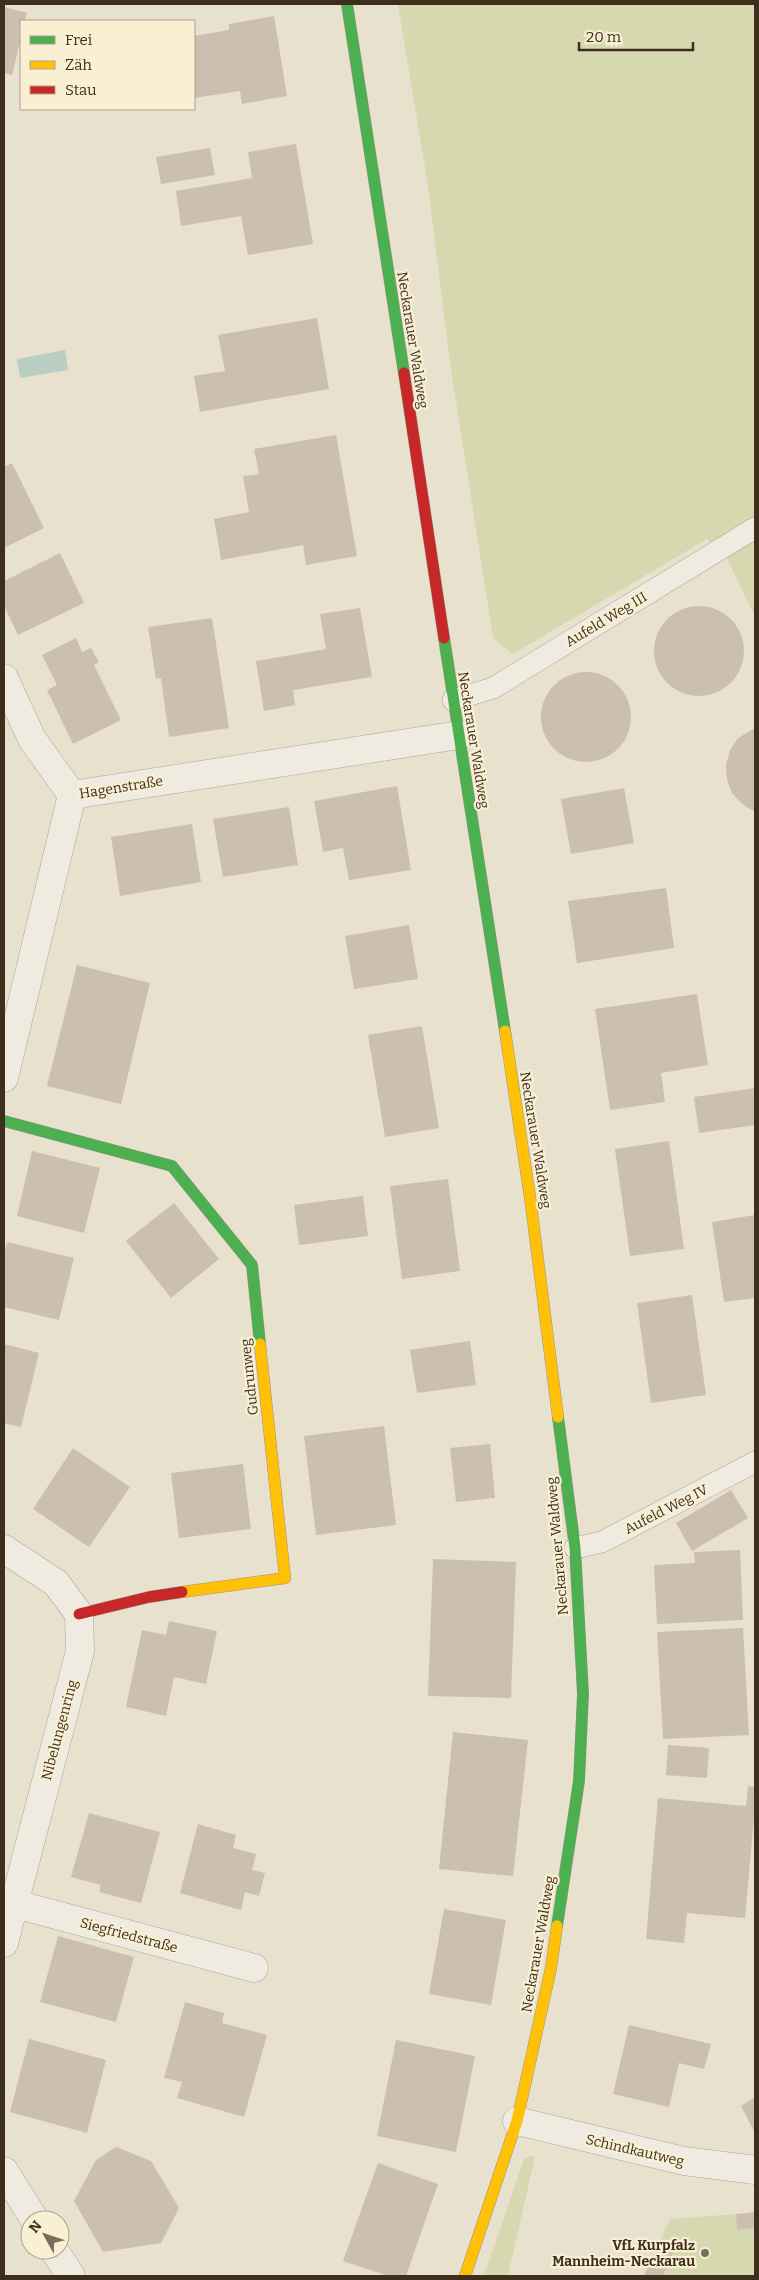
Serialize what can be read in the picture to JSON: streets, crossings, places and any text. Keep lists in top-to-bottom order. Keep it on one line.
{"streets":{"street":["Neckarauer Waldweg","Hagenstraße","Gudrunweg","Nibelungenring","Siegfriedstraße","Schindkautweg"],"lane":["Aufeld Weg III","Aufeld Weg IV"]},"crossings":[["Neckarauer Waldweg","Aufeld Weg III"],["Neckarauer Waldweg","Hagenstraße"],["Neckarauer Waldweg","Aufeld Weg IV"],["Neckarauer Waldweg","Schindkautweg"],["Gudrunweg","Nibelungenring"],["Nibelungenring","Siegfriedstraße"]],"places":["VfL Kurpfalz Mannheim-Neckarau"],"legend":["Frei","Zäh","Stau"],"scale_bar":"20 m","north":"top left"}
